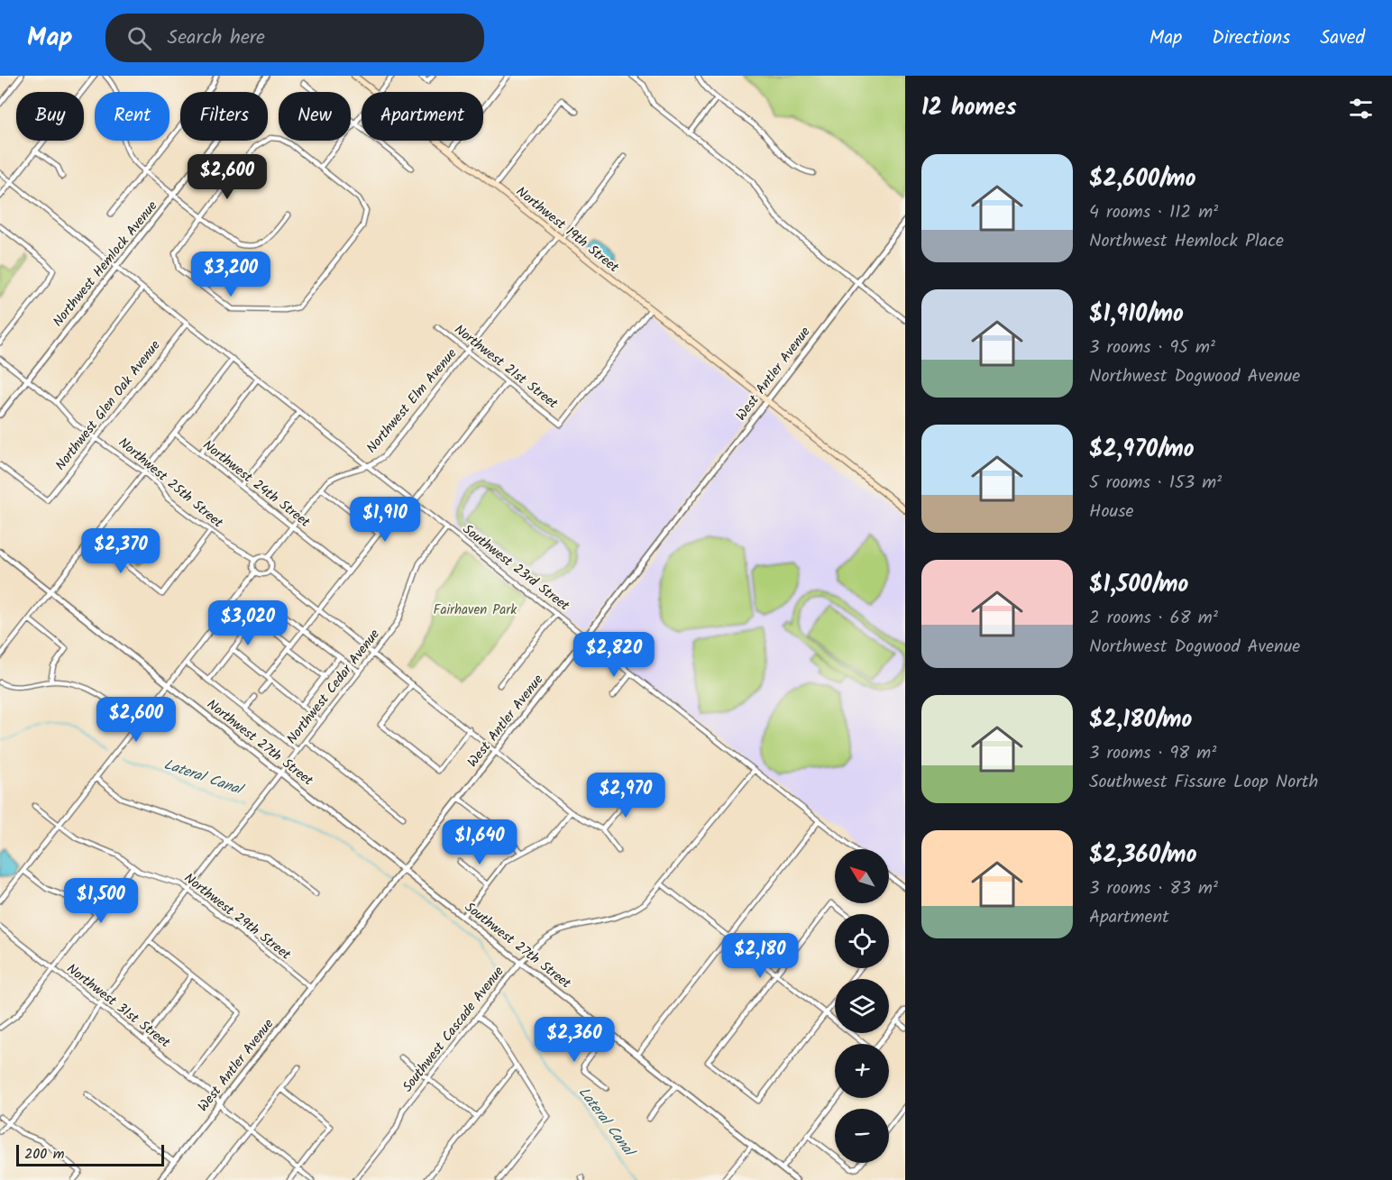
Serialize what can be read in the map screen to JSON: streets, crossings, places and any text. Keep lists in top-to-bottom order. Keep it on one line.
{"streets":{"main road":["Northwest 19th Street"],"street":["Northwest Hemlock Avenue","Northwest 21st Street","West Antler Avenue","Northwest Elm Avenue","Northwest Glen Oak Avenue","Northwest 25th Street","Northwest 24th Street","Southwest 23rd Street","Northwest Cedar Avenue","Northwest 27th Street","Northwest 29th Street","Southwest 27th Street","Northwest 31st Street","Southwest Cascade Avenue"]},"crossings":[["Northwest 19th Street","Northwest 21st Street"],["Northwest 19th Street","West Antler Avenue"],["Northwest 19th Street","Northwest Elm Avenue"],["Northwest Hemlock Avenue","Northwest 25th Street"],["Northwest Hemlock Avenue","Southwest 23rd Street"],["Northwest 21st Street","Northwest Elm Avenue"],["West Antler Avenue","Southwest 23rd Street"],["West Antler Avenue","Northwest 27th Street"],["West Antler Avenue","Northwest 29th Street"],["West Antler Avenue","Southwest 27th Street"],["West Antler Avenue","Northwest 31st Street"],["Northwest Elm Avenue","Northwest 25th Street"],["Northwest Elm Avenue","Northwest 24th Street"],["Northwest Elm Avenue","Southwest 23rd Street"],["Northwest Glen Oak Avenue","Northwest 25th Street"],["Northwest Glen Oak Avenue","Southwest 23rd Street"],["Southwest 23rd Street","Northwest Cedar Avenue"],["Southwest 23rd Street","Southwest Cascade Avenue"],["Northwest Cedar Avenue","Northwest 27th Street"],["Northwest Cedar Avenue","Northwest 29th Street"],["Northwest Cedar Avenue","Northwest 31st Street"],["Northwest 27th Street","Southwest 27th Street"],["Southwest 27th Street","Southwest Cascade Avenue"]],"water":["Lateral Canal"],"parks":["Fairhaven Park"],"scale_bar":"200 m","north":"top left","page":{"header":"Map","search":"Search here","nav":["Map","Directions","Saved"],"heading":"12 homes","chip":["Buy","Rent","Filters","New","Apartment"],"list":[{"name":"$2,600/mo","note":"4 rooms · 112 m² · Northwest Hemlock Place"},{"name":"$1,910/mo","note":"3 rooms · 95 m² · Northwest Dogwood Avenue"},{"name":"$2,970/mo","note":"5 rooms · 153 m² · House"},{"name":"$1,500/mo","note":"2 rooms · 68 m² · Northwest Dogwood Avenue"},{"name":"$2,180/mo","note":"3 rooms · 98 m² · Southwest Fissure Loop North"},{"name":"$2,360/mo","note":"3 rooms · 83 m² · Apartment"}],"price":["$2,600","$3,200","$1,910","$2,370","$3,020","$2,820","$2,600","$2,970","$1,640","$1,500","$2,180","$2,360"],"map_buttons":["+","−"],"scale":"200 m"}}
